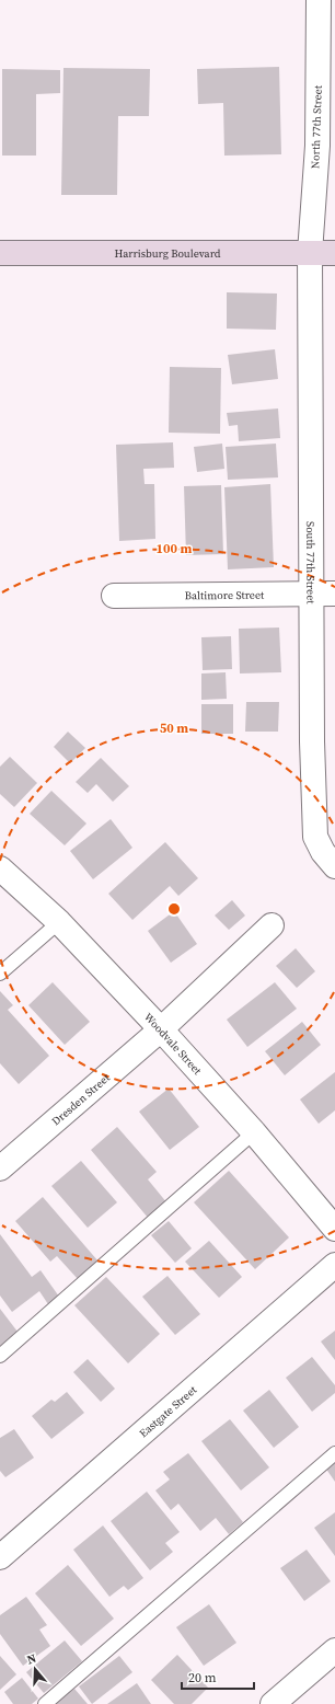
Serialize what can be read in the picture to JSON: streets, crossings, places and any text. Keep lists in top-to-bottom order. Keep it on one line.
{"streets":{"main road":["Harrisburg Boulevard"],"street":["North 77th Street","South 77th Street","Baltimore Street","Woodvale Street","Dresden Street","Eastgate Street"]},"crossings":[["North 77th Street","Harrisburg Boulevard"],["North 77th Street","South 77th Street"],["Harrisburg Boulevard","South 77th Street"],["South 77th Street","Baltimore Street"],["Woodvale Street","Dresden Street"]],"scale_bar":"20 m","north":"top","rings":["100 m","50 m"]}
